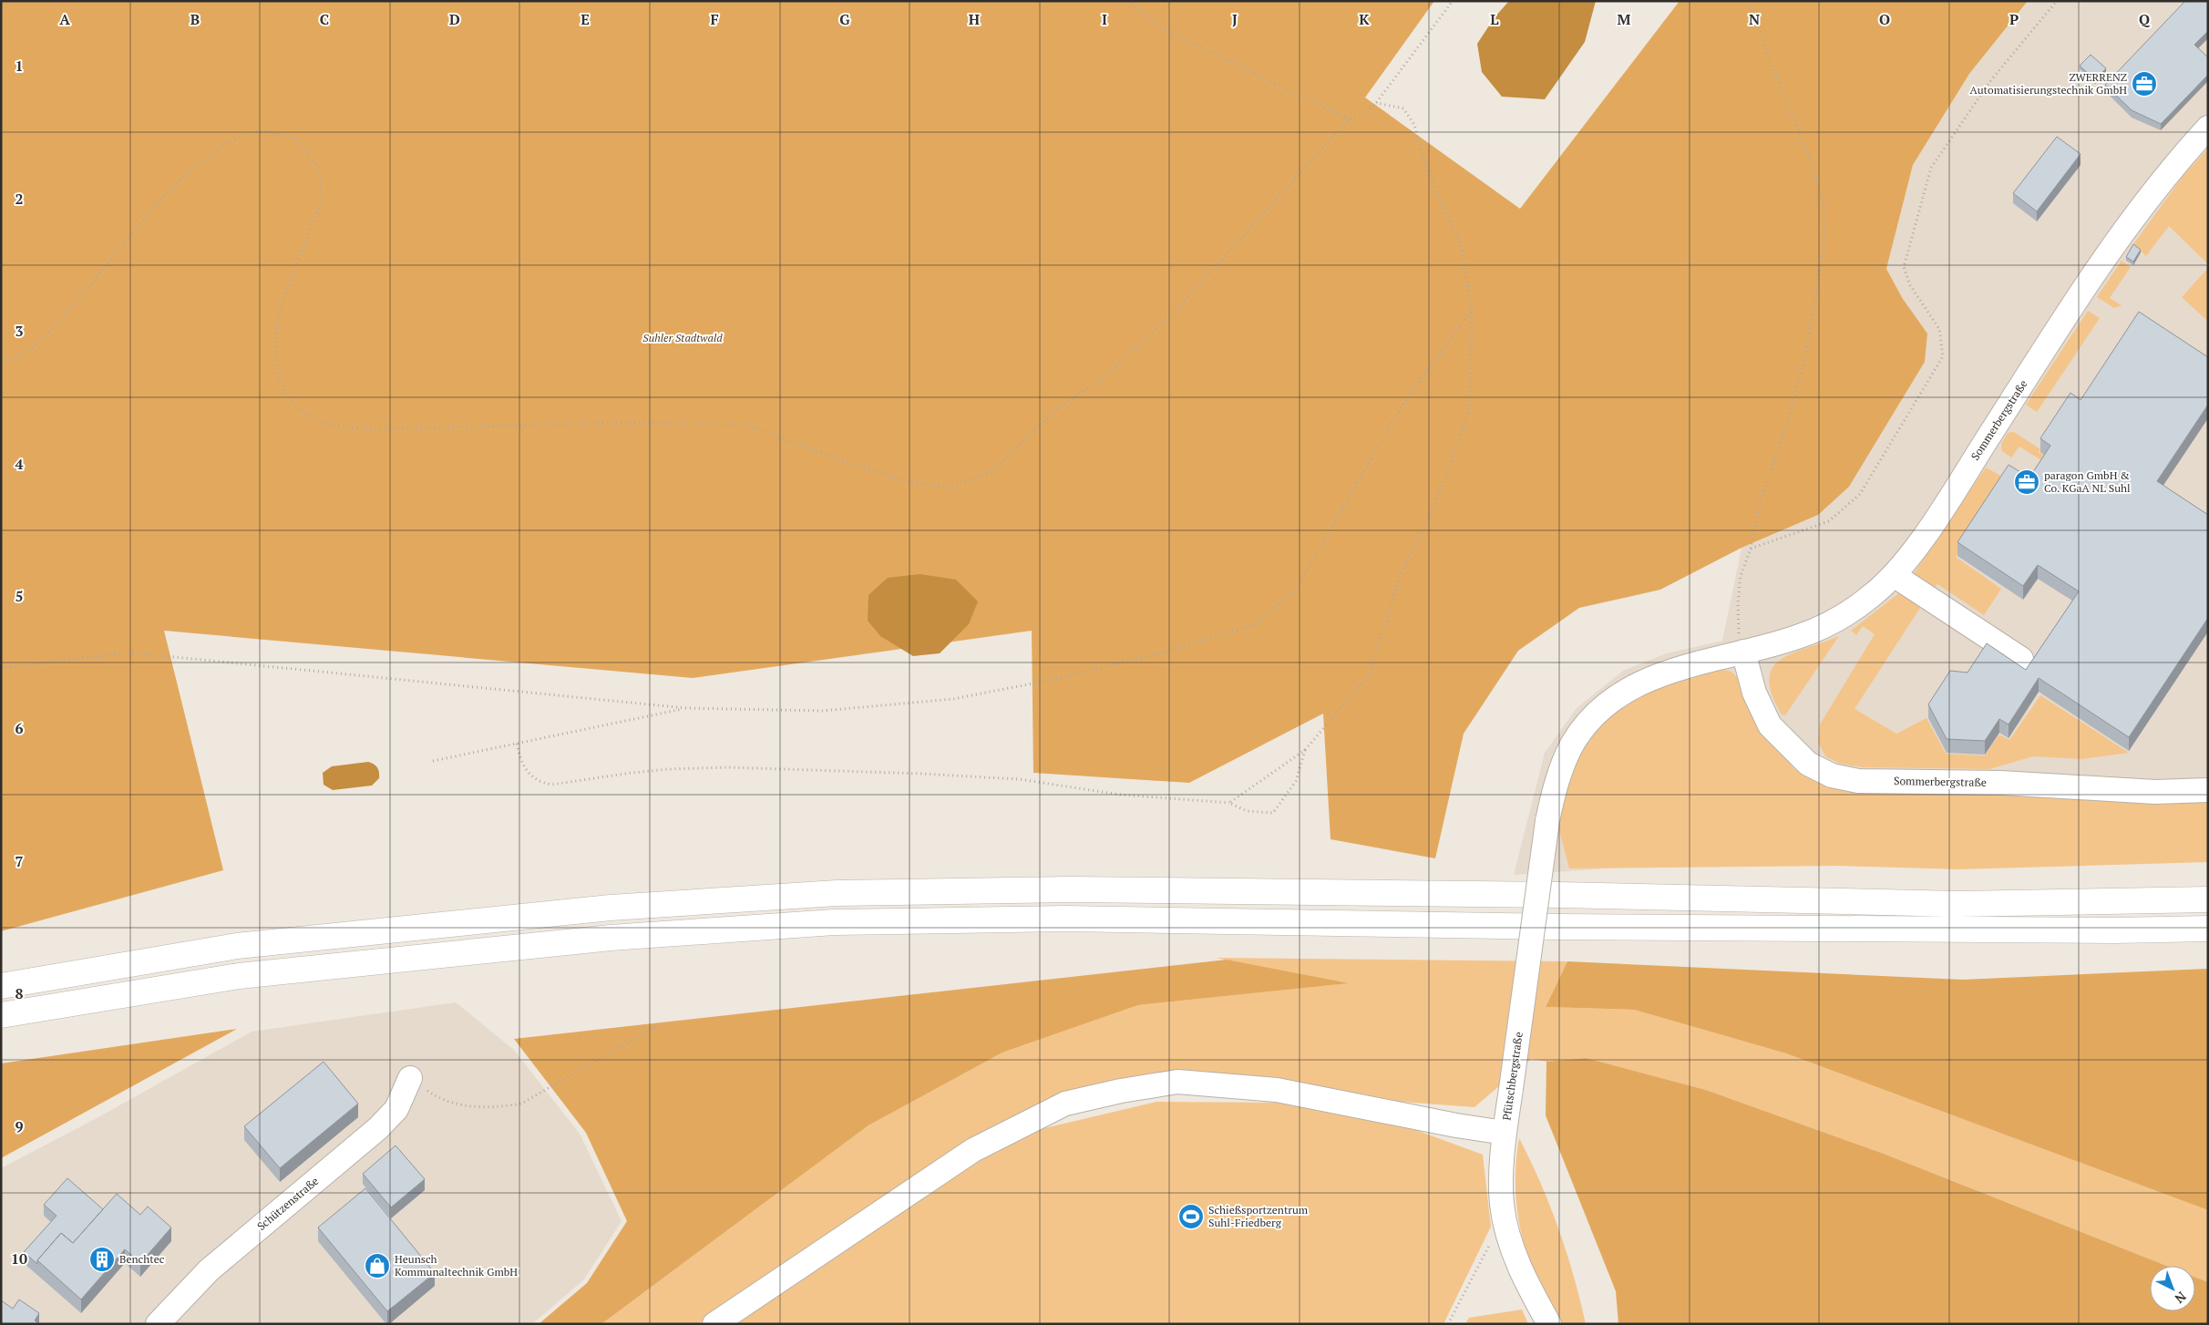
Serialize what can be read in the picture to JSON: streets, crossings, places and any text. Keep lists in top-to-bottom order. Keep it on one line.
{"streets":{"street":["Sommerbergstraße","Pfütschbergstraße","Schützenstraße"]},"crossings":[["Sommerbergstraße","Pfütschbergstraße"]],"parks":["Suhler Stadtwald"],"places":{"office":["ZWERRENZ Automatisierungstechnik GmbH","paragon GmbH & Co. KGaA NL Suhl"],"sports":["Schießsportzentrum Suhl-Friedberg"],"building":["Benchtec"],"shop":["Heunsch Kommunaltechnik GmbH"]},"north":"bottom right","grid":{"columns":["A","B","C","D","E","F","G","H","I","J","K","L","M","N","O","P","Q"],"rows":["1","2","3","4","5","6","7","8","9","10"]}}
